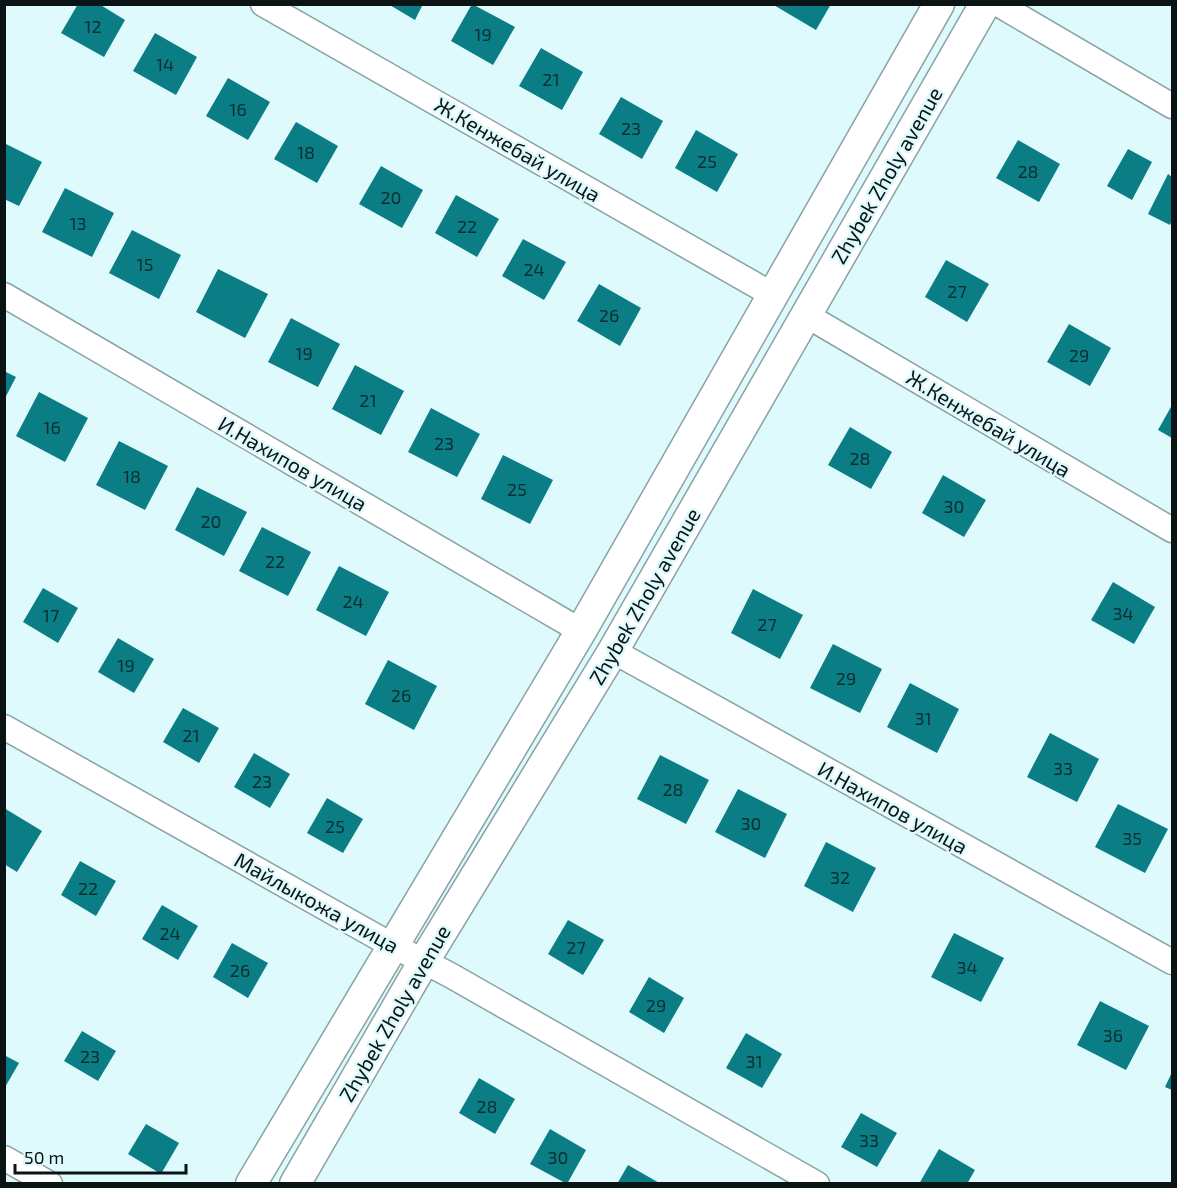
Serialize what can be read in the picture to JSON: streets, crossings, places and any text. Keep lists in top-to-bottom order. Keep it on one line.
{"streets":{"street":["Ж.Кенжебай улица","Zhybek Zholy avenue","И.Нахипов улица","Майлыкожа улица"]},"crossings":[["Ж.Кенжебай улица","Zhybek Zholy avenue"],["Zhybek Zholy avenue","И.Нахипов улица"],["Zhybek Zholy avenue","Майлыкожа улица"]],"house_numbers":["12","19","14","21","16","23","18","25","28","20","13","22","15","24","27","26","19","29","21","16","23","28","18","25","30","20","22","24","34","17","27","19","29","26","31","21","33","23","28","30","25","35","32","22","24","27","34","26","29","36","23","31","28","33","30"],"scale_bar":"50 m"}
